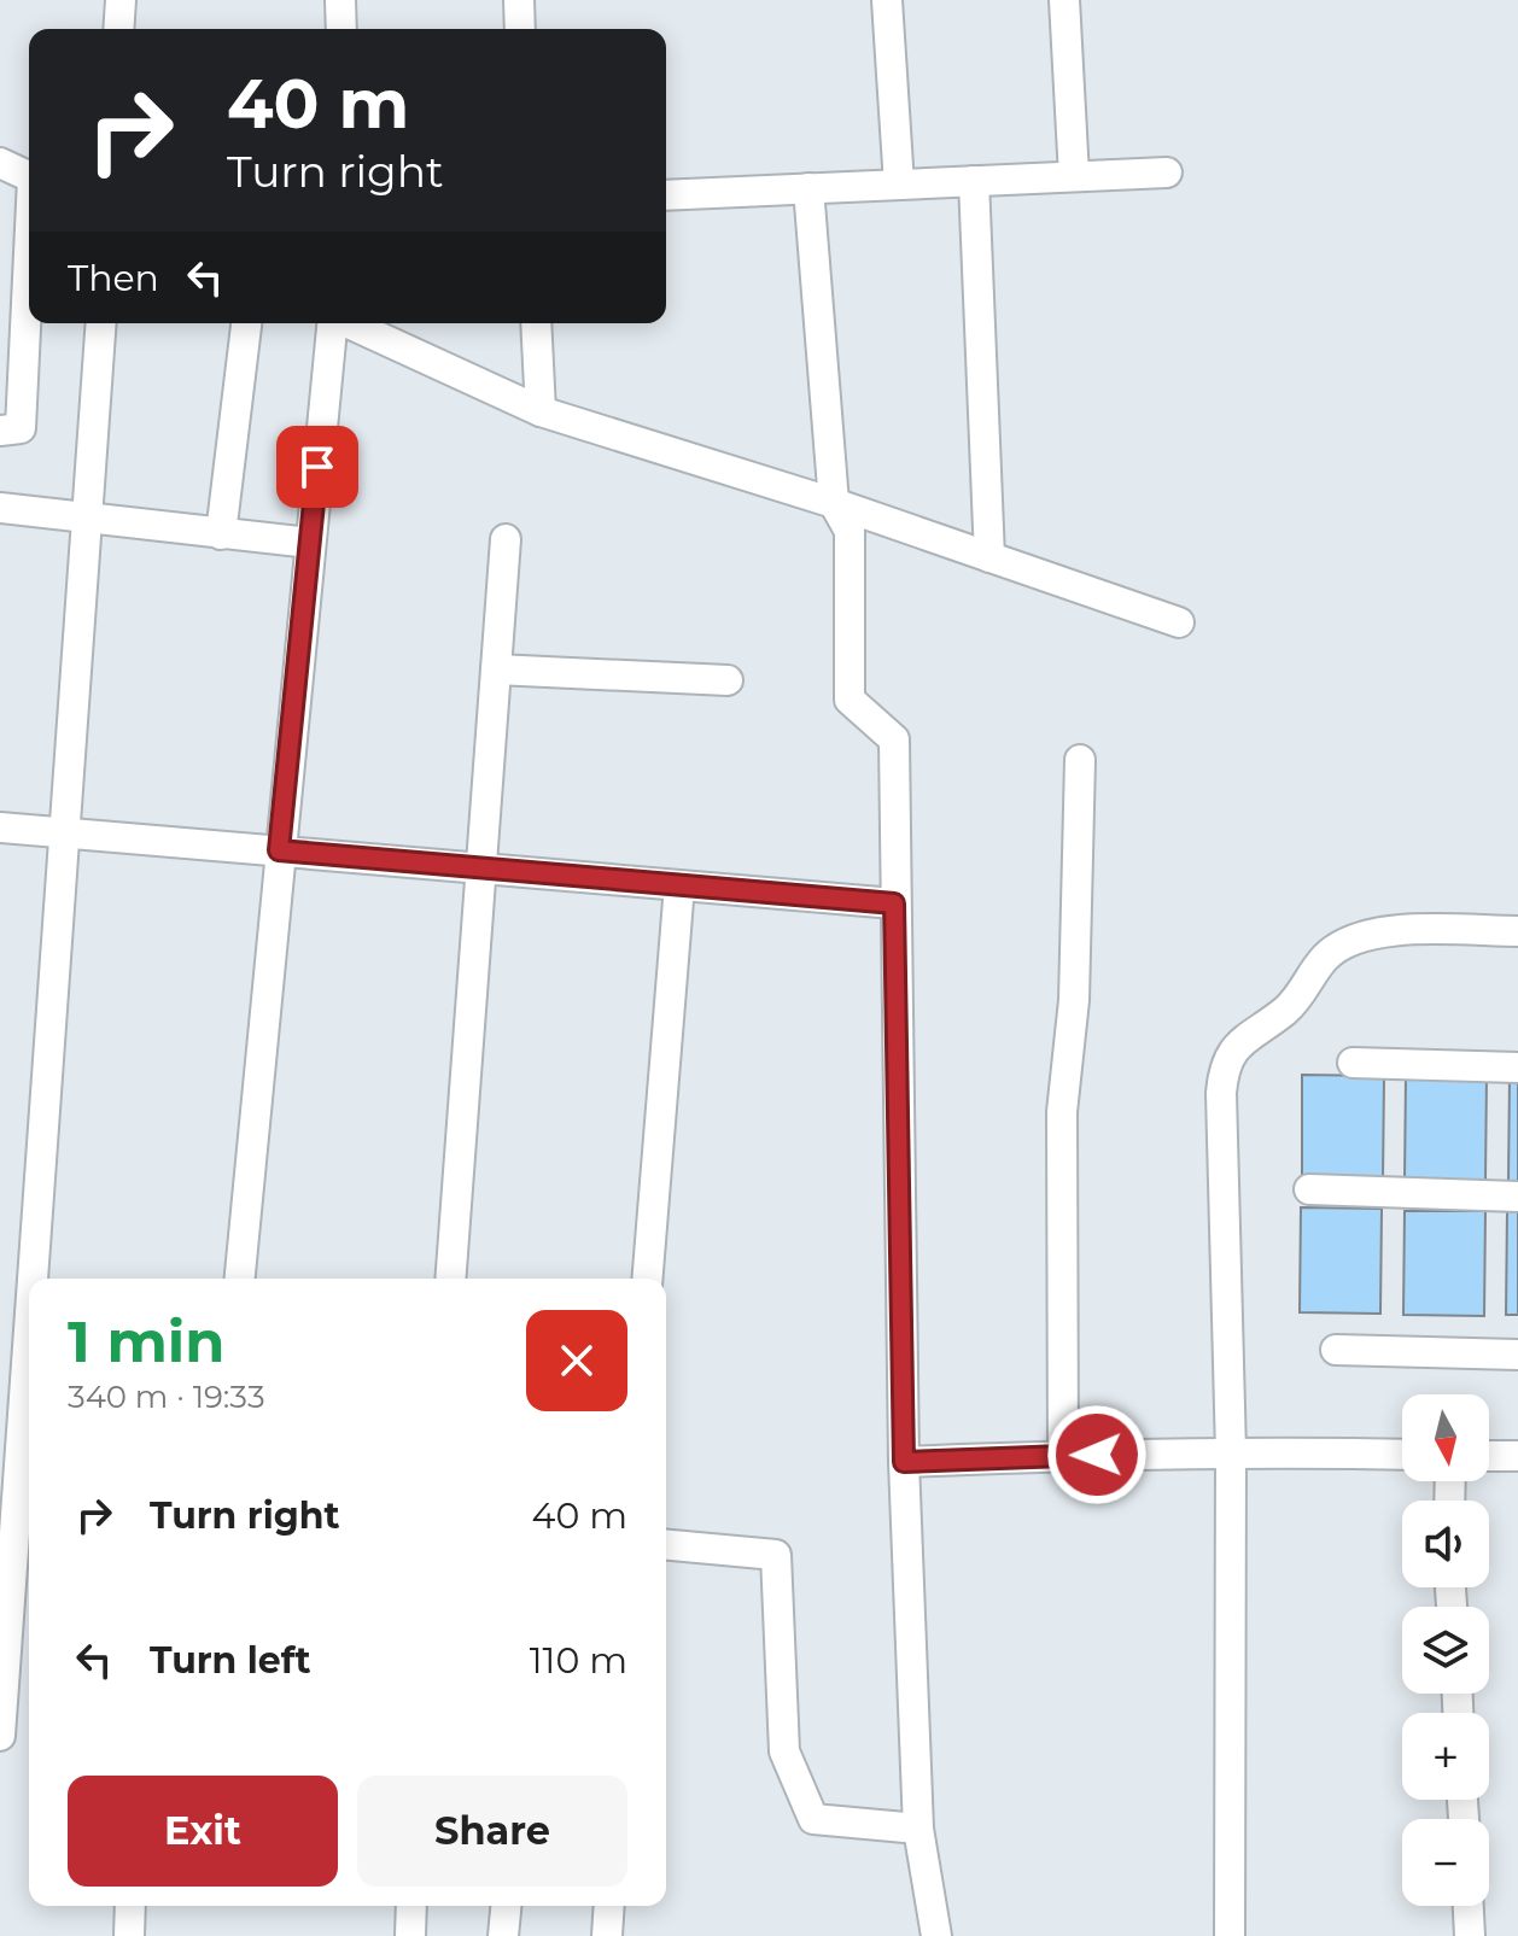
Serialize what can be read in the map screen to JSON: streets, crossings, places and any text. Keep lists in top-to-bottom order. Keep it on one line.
{"north":"bottom","page":{"turn":["40 m","Turn right"],"then":"Then","heading":["1 min","340 m · 19:33"],"map_buttons":["+","−"],"list":[{"name":"Turn right","value":"40 m"},{"name":"Turn left","value":"110 m"}],"buttons":["Exit","Share"]}}
